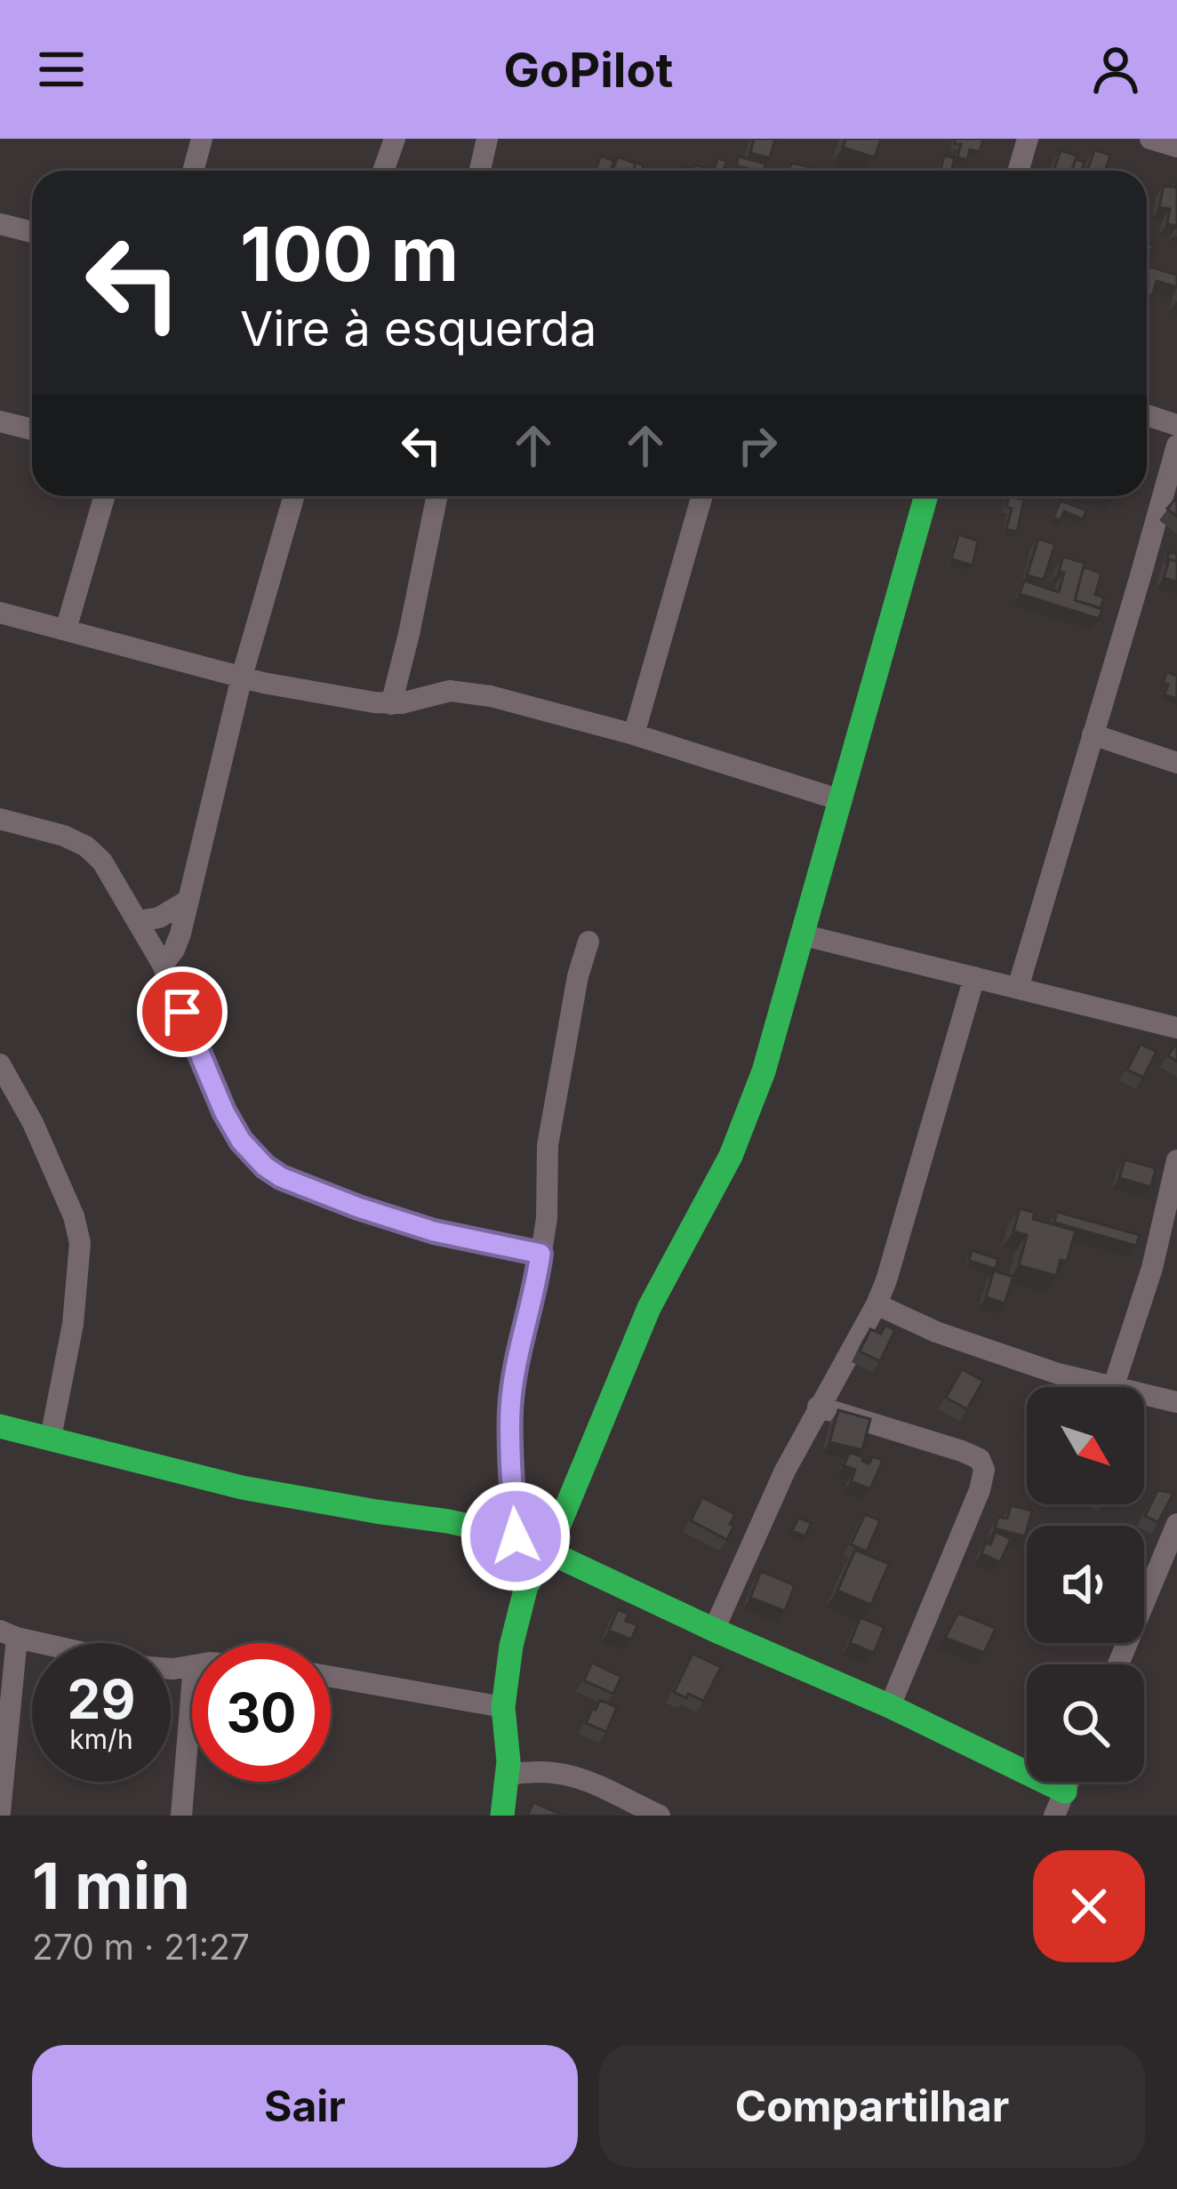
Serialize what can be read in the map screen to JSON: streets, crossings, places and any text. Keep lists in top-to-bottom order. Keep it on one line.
{"north":"bottom right","page":{"header":"GoPilot","turn":["100 m","Vire à esquerda"],"speed":"29 km/h","limit":"30","heading":["1 min","270 m · 21:27"],"buttons":["Sair","Compartilhar"]}}
